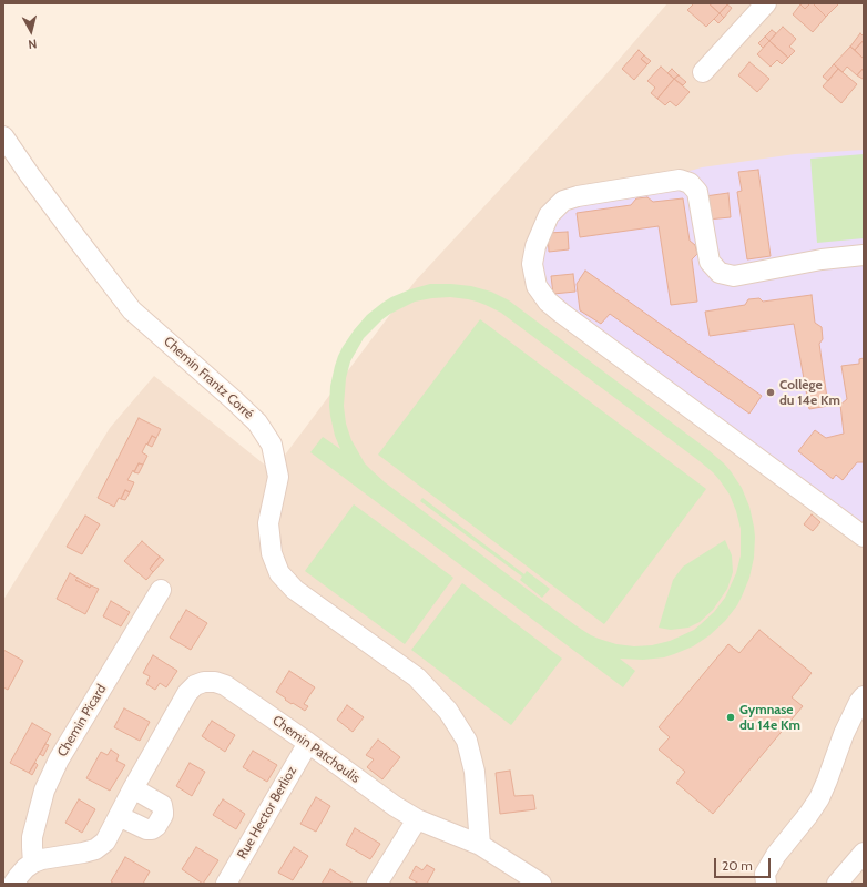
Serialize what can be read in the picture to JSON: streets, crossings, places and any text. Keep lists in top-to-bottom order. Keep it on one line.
{"streets":{"street":["Chemin Frantz Corré","Chemin Picard","Chemin Patchoulis","Rue Hector Berlioz"]},"crossings":[["Chemin Frantz Corré","Chemin Patchoulis"],["Chemin Patchoulis","Rue Hector Berlioz"]],"places":["Collège du 14e Km","Gymnase du 14e Km"],"scale_bar":"20 m","north":"bottom"}
